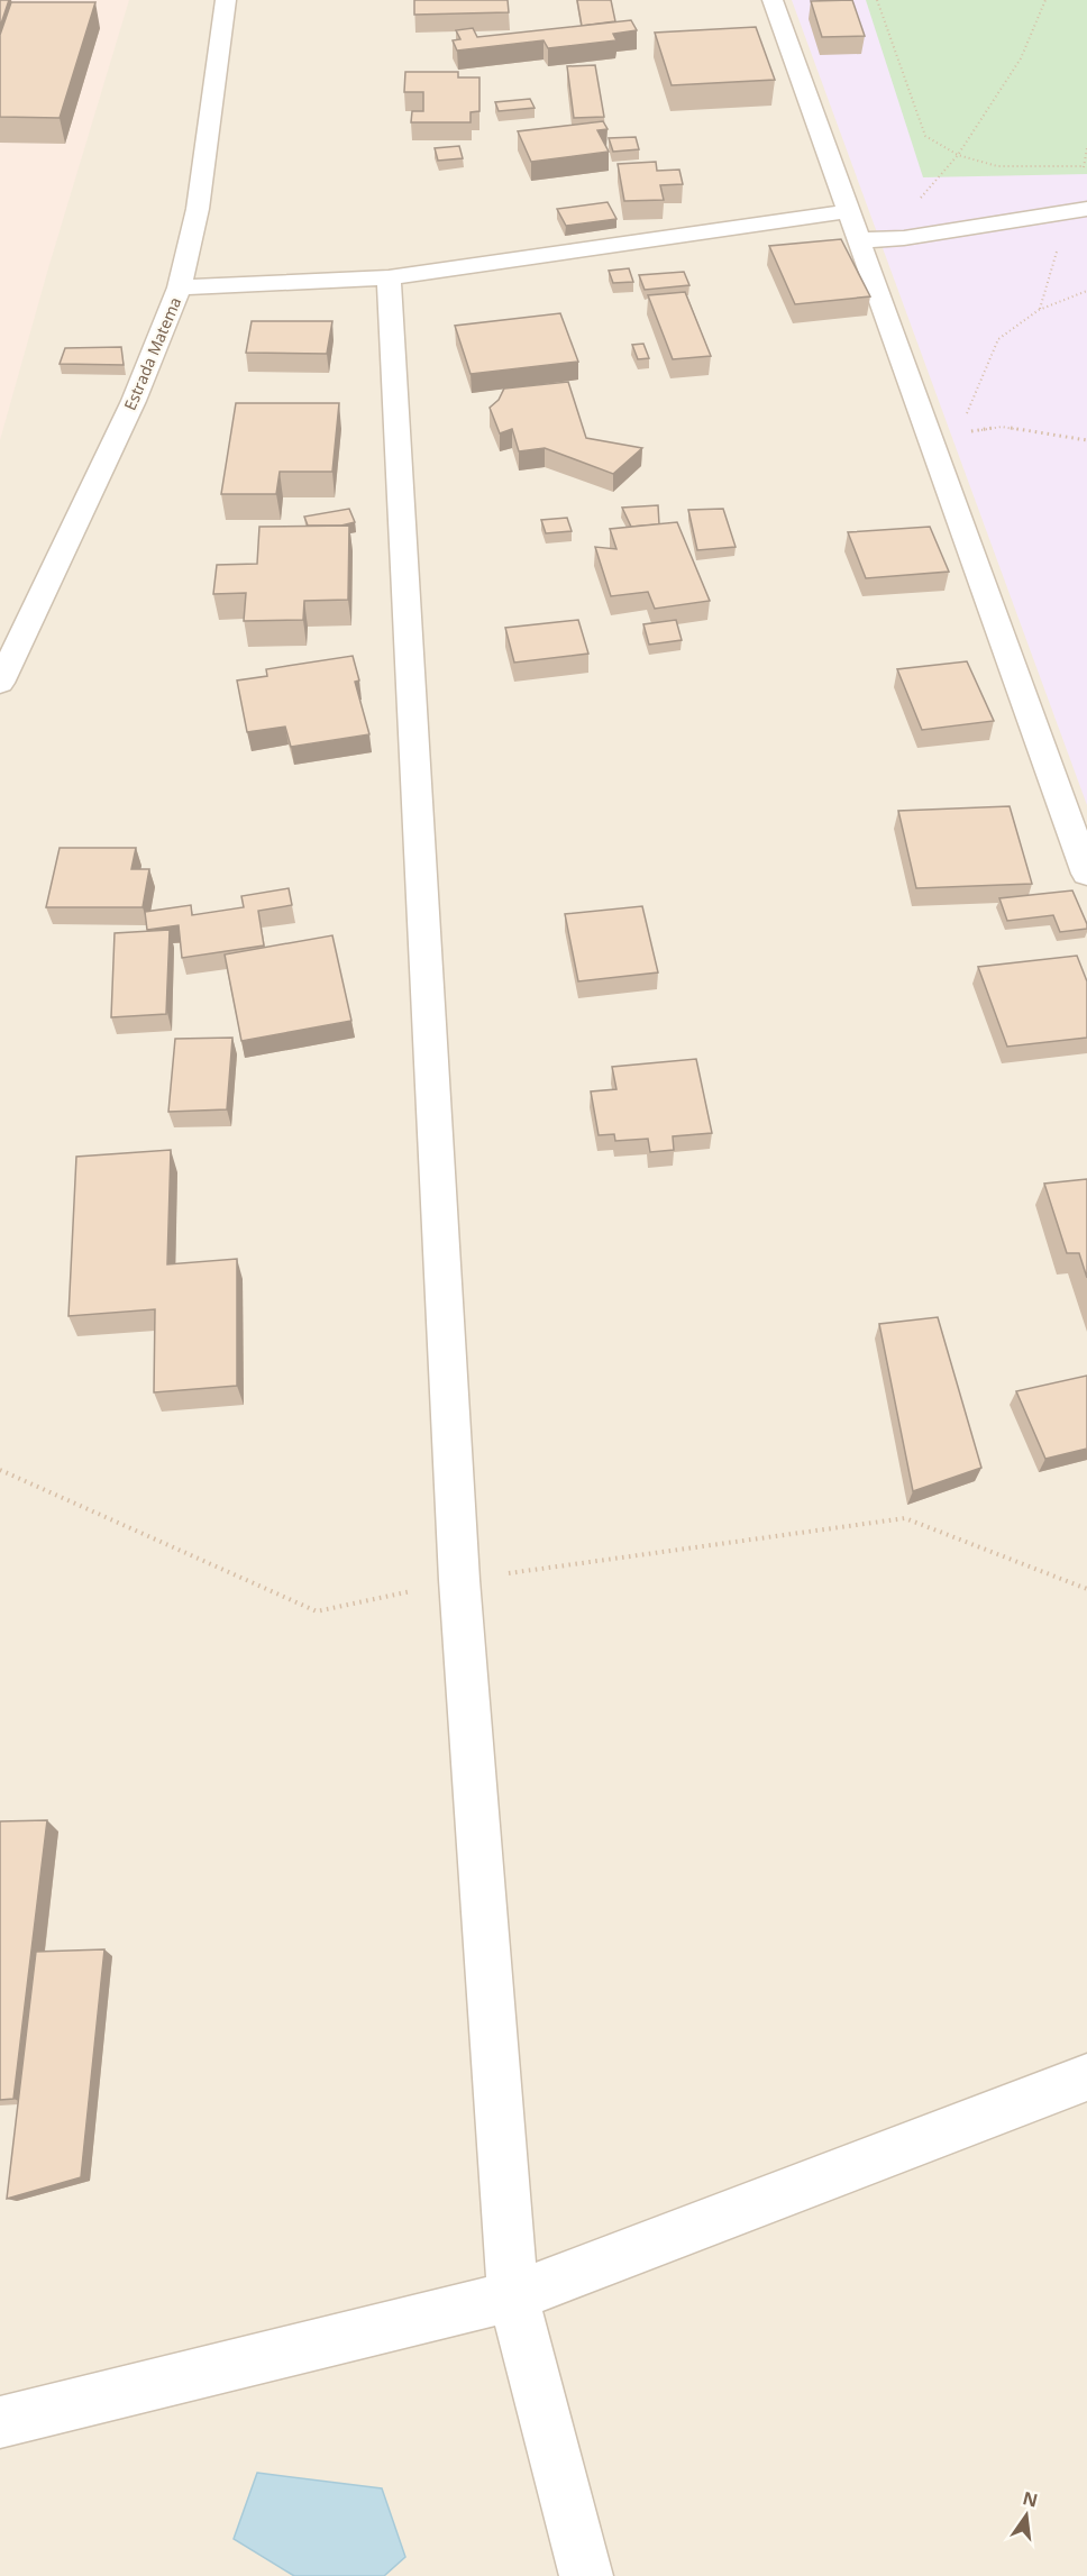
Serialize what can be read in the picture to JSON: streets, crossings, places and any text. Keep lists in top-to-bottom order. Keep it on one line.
{"streets":{"street":["Estrada Matema"]},"north":"top"}
